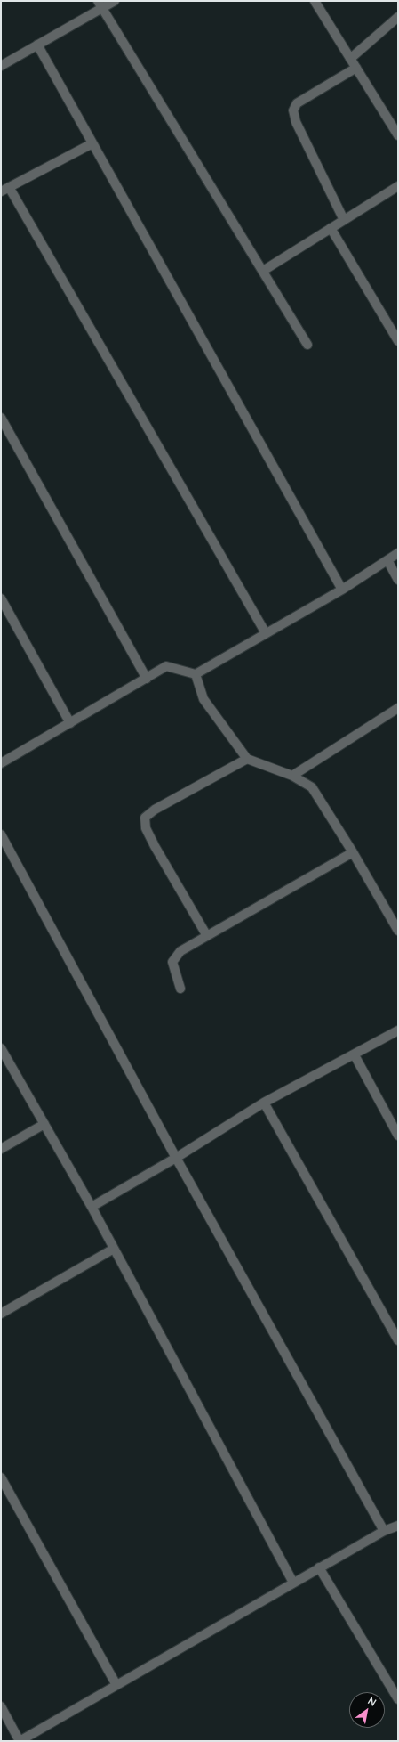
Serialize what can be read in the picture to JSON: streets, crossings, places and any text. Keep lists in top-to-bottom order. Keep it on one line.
{"north":"top right"}
